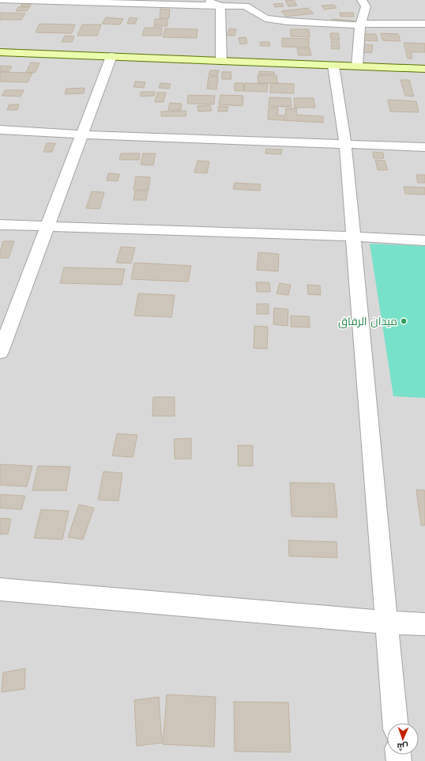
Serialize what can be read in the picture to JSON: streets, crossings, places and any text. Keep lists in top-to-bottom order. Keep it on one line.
{"places":["ميدان الرفاق"],"north":"bottom"}
